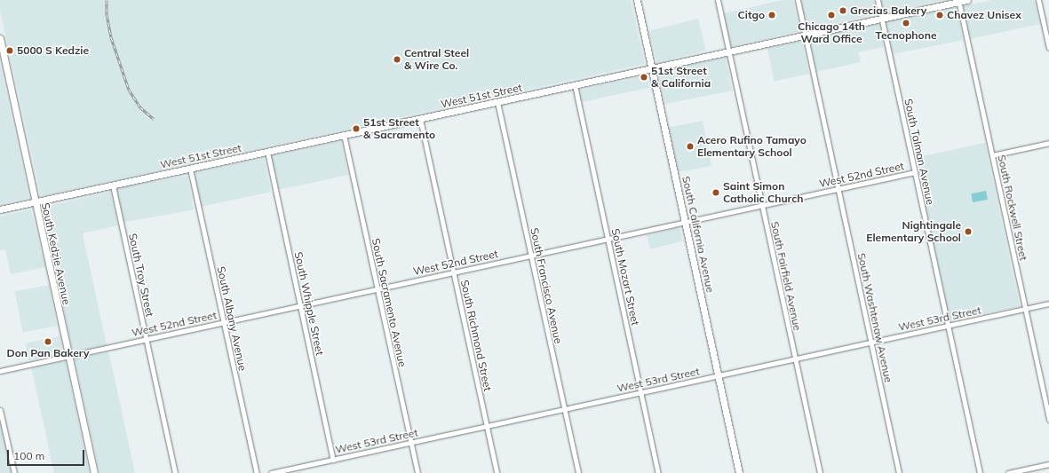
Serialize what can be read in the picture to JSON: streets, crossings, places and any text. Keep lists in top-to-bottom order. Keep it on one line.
{"streets":{"street":["West 51st Street","South Talman Avenue","West 52nd Street","South Rockwell Street","South California Avenue","South Kedzie Avenue","South Troy Street","South Fairfield Avenue","South Mozart Street","South Francisco Avenue","South Sacramento Avenue","South Whipple Street","South Washtenaw Avenue","South Albany Avenue","West 53rd Street","South Richmond Street"]},"crossings":[["West 51st Street","South Talman Avenue"],["West 51st Street","South Rockwell Street"],["West 51st Street","South California Avenue"],["West 51st Street","South Kedzie Avenue"],["West 51st Street","South Troy Street"],["West 51st Street","South Fairfield Avenue"],["West 51st Street","South Mozart Street"],["West 51st Street","South Francisco Avenue"],["West 51st Street","South Sacramento Avenue"],["West 51st Street","South Whipple Street"],["West 51st Street","South Washtenaw Avenue"],["West 51st Street","South Albany Avenue"],["West 51st Street","South Richmond Street"],["South Talman Avenue","West 52nd Street"],["South Talman Avenue","West 53rd Street"],["West 52nd Street","South California Avenue"],["West 52nd Street","South Kedzie Avenue"],["West 52nd Street","South Troy Street"],["West 52nd Street","South Fairfield Avenue"],["West 52nd Street","South Mozart Street"],["West 52nd Street","South Francisco Avenue"],["West 52nd Street","South Sacramento Avenue"],["West 52nd Street","South Whipple Street"],["West 52nd Street","South Washtenaw Avenue"],["West 52nd Street","South Albany Avenue"],["West 52nd Street","South Richmond Street"],["South Rockwell Street","West 53rd Street"],["South California Avenue","West 53rd Street"],["South Fairfield Avenue","West 53rd Street"],["South Mozart Street","West 53rd Street"],["South Francisco Avenue","West 53rd Street"],["South Sacramento Avenue","West 53rd Street"],["South Whipple Street","West 53rd Street"],["South Washtenaw Avenue","West 53rd Street"],["West 53rd Street","South Richmond Street"]],"places":["Grecias Bakery","Citgo","Chicago 14th Ward Office","Chavez Unisex","Tecnophone","5000 S Kedzie","Central Steel & Wire Co.","51st Street & California","51st Street & Sacramento","Acero Rufino Tamayo Elementary School","Saint Simon Catholic Church","Nightingale Elementary School","Don Pan Bakery"],"scale_bar":"100 m"}
